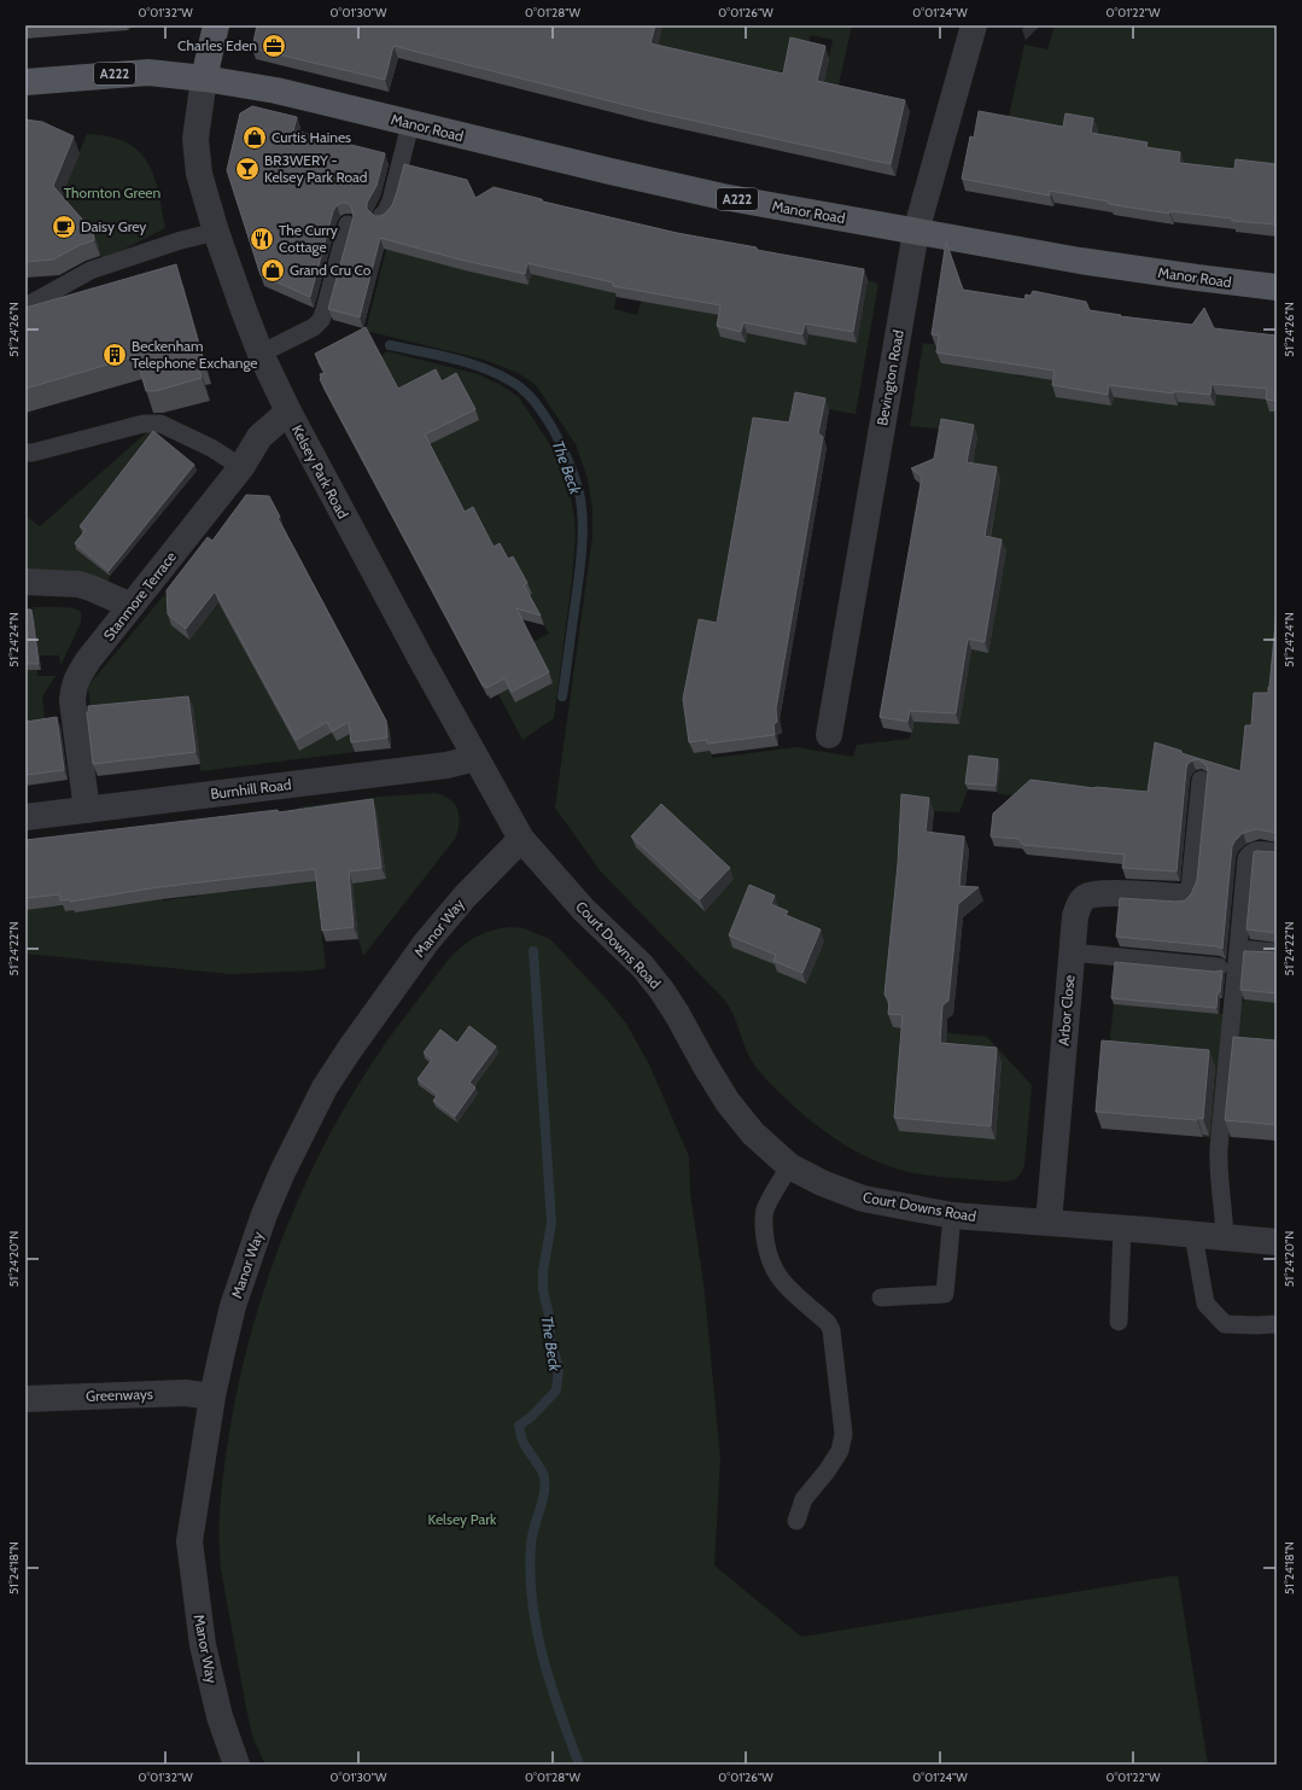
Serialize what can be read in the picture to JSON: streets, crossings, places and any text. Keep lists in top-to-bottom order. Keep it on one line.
{"streets":{"main road":["A222","Manor Road"],"street":["Bevington Road","Kelsey Park Road","Stanmore Terrace","Burnhill Road","Manor Way","Court Downs Road","Arbor Close","Greenways"]},"crossings":[["A222","Manor Road"],["A222","Kelsey Park Road"],["Manor Road","Bevington Road"],["Manor Road","Kelsey Park Road"],["Kelsey Park Road","Stanmore Terrace"],["Kelsey Park Road","Burnhill Road"],["Kelsey Park Road","Manor Way"],["Kelsey Park Road","Court Downs Road"],["Stanmore Terrace","Burnhill Road"],["Manor Way","Court Downs Road"],["Manor Way","Greenways"],["Court Downs Road","Arbor Close"]],"water":["The Beck"],"parks":["Thornton Green","Kelsey Park"],"places":{"office":["Charles Eden"],"shop":["Curtis Haines","Grand Cru Co"],"bar":["BR3WERY - Kelsey Park Road"],"cafe":["Daisy Grey"],"restaurant":["The Curry Cottage"],"building":["Beckenham Telephone Exchange"]},"coordinates":["0°01'32\"W","0°01'30\"W","0°01'28\"W","0°01'26\"W","0°01'24\"W","0°01'22\"W","51°24'26\"N","51°24'24\"N","51°24'22\"N","51°24'20\"N","51°24'18\"N"]}
